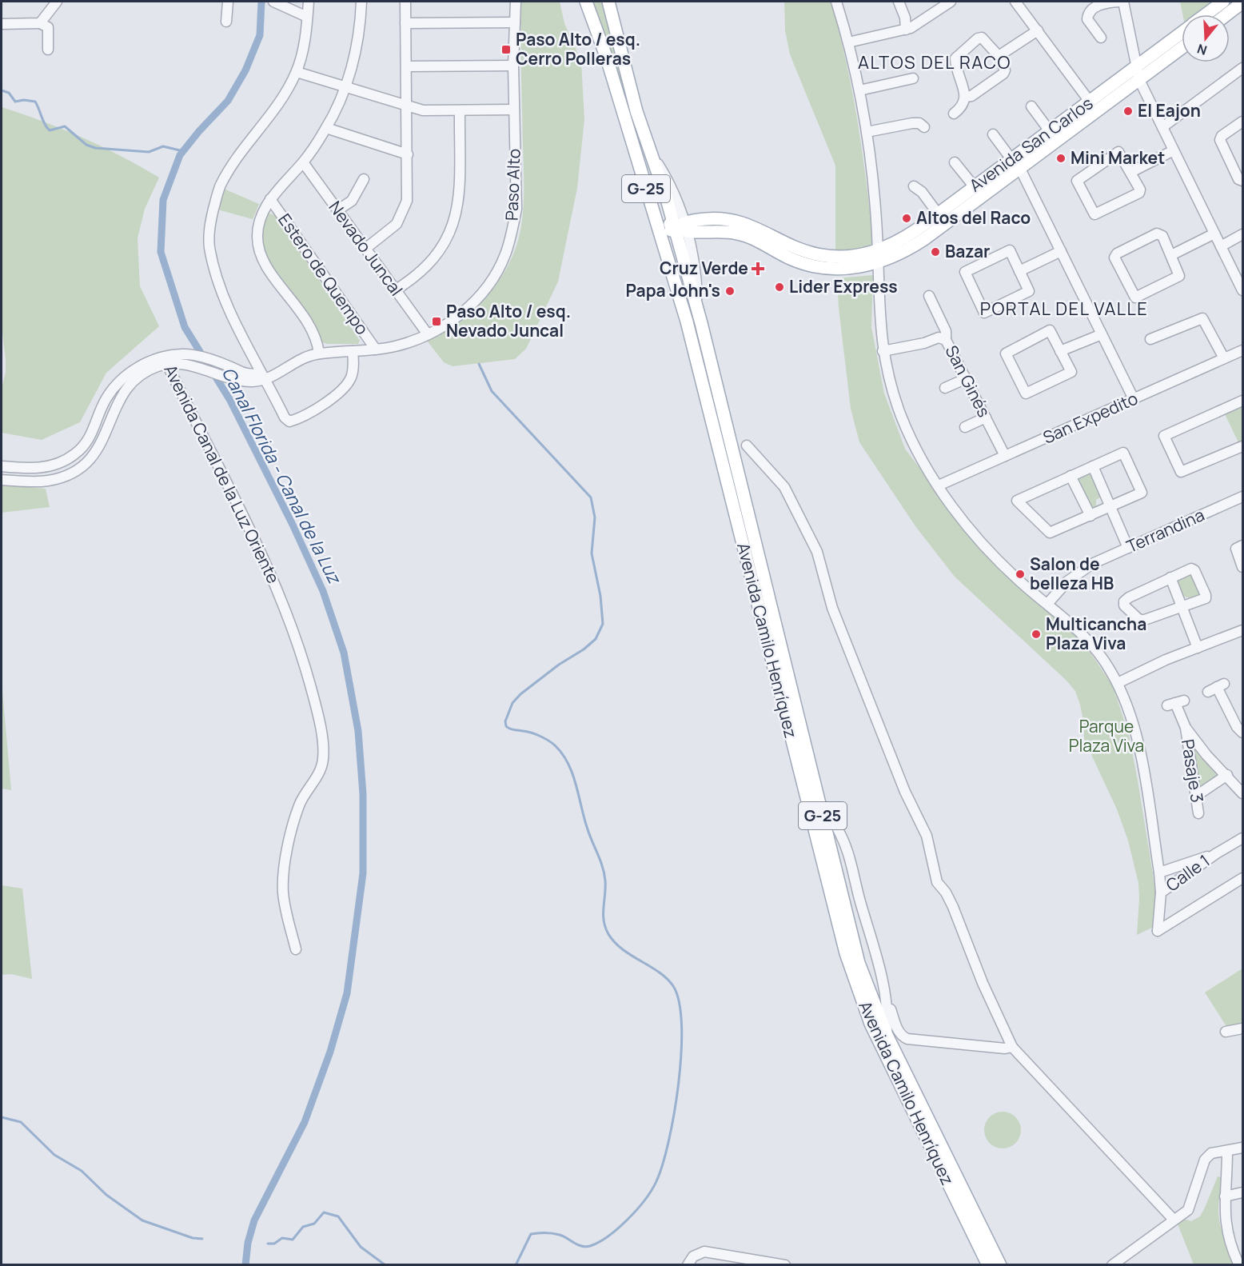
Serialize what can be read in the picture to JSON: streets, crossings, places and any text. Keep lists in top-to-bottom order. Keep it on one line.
{"streets":{"main road":["Avenida San Carlos","G-25","Avenida Camilo Henríquez"],"street":["Paso Alto","Nevado Juncal","Estero de Quempo","San Ginés","San Expedito","Avenida Canal de la Luz Oriente","Terrandina","Pasaje 3","Calle 1"]},"crossings":[["Avenida San Carlos","Avenida Camilo Henríquez"],["Paso Alto","Nevado Juncal"],["Paso Alto","Estero de Quempo"],["San Ginés","San Expedito"]],"districts":["ALTOS DEL RACO","PORTAL DEL VALLE"],"water":["Canal Florida - Canal de la Luz"],"parks":["Parque Plaza Viva"],"places":{"transit":["Paso Alto / esq. Cerro Polleras","Paso Alto / esq. Nevado Juncal"],"other":["El Eajon","Mini Market","Altos del Raco","Bazar","Lider Express","Papa John's","Salon de belleza HB","Multicancha Plaza Viva"],"health":["Cruz Verde"]},"north":"bottom"}
